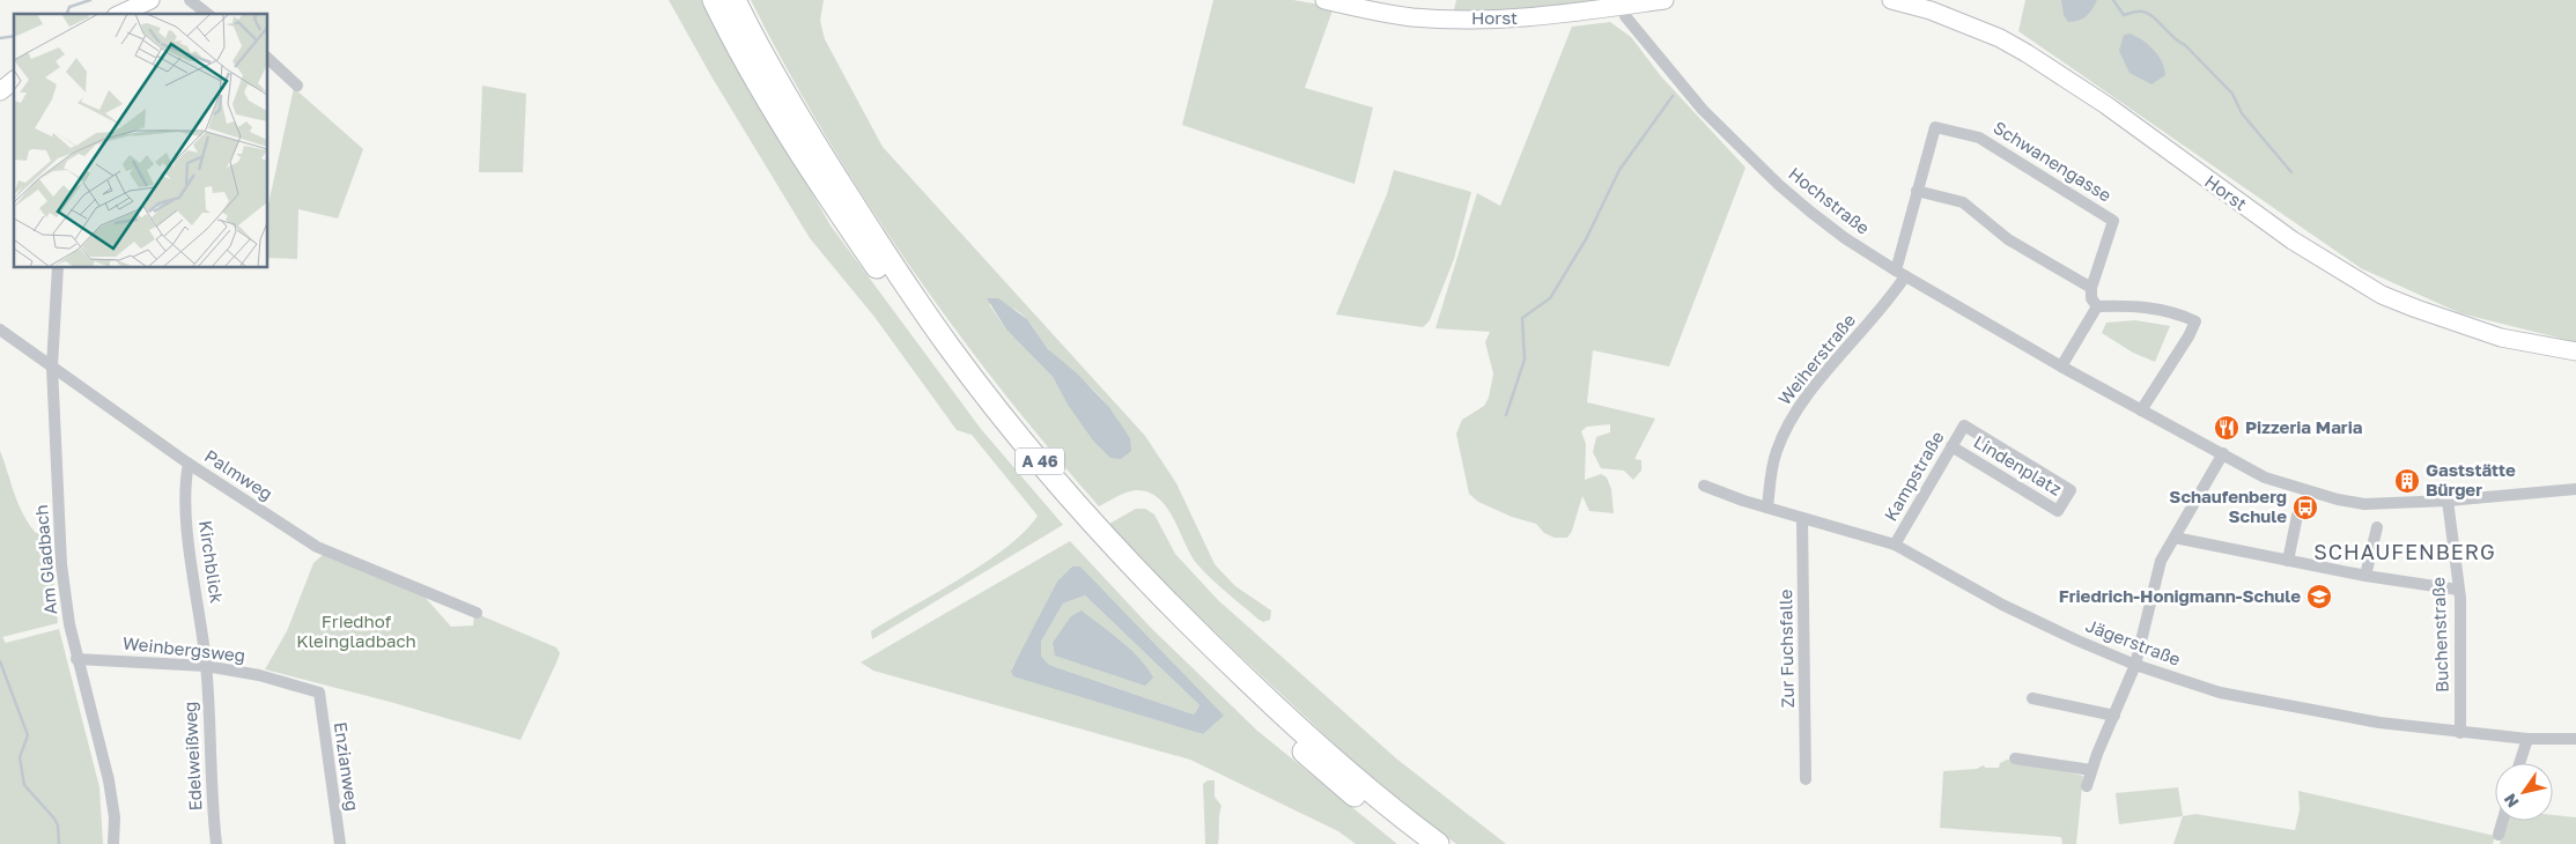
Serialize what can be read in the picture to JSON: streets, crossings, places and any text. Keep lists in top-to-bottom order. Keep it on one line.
{"streets":{"highway":["A 46"],"street":["Horst","Schwanengasse","Hochstraße","Weiherstraße","Lindenplatz","Palmweg","Kampstraße","Am Gladbach","Kirchblick","Buchenstraße","Jägerstraße","Zur Fuchsfalle","Weinbergsweg","Edelweißweg","Enzianweg"]},"crossings":[["Horst","Hochstraße"],["Schwanengasse","Weiherstraße"],["Hochstraße","Weiherstraße"],["Hochstraße","Buchenstraße"],["Weiherstraße","Jägerstraße"],["Lindenplatz","Kampstraße"],["Palmweg","Am Gladbach"],["Palmweg","Kirchblick"],["Kampstraße","Jägerstraße"],["Am Gladbach","Weinbergsweg"],["Kirchblick","Weinbergsweg"],["Kirchblick","Edelweißweg"],["Buchenstraße","Jägerstraße"],["Jägerstraße","Zur Fuchsfalle"],["Weinbergsweg","Edelweißweg"],["Weinbergsweg","Enzianweg"]],"districts":["SCHAUFENBERG"],"parks":["Friedhof Kleingladbach"],"places":{"restaurant":["Pizzeria Maria"],"building":["Gaststätte Bürger"],"bus stop":["Schaufenberg Schule"],"school or university":["Friedrich-Honigmann-Schule"]},"north":"bottom left"}
